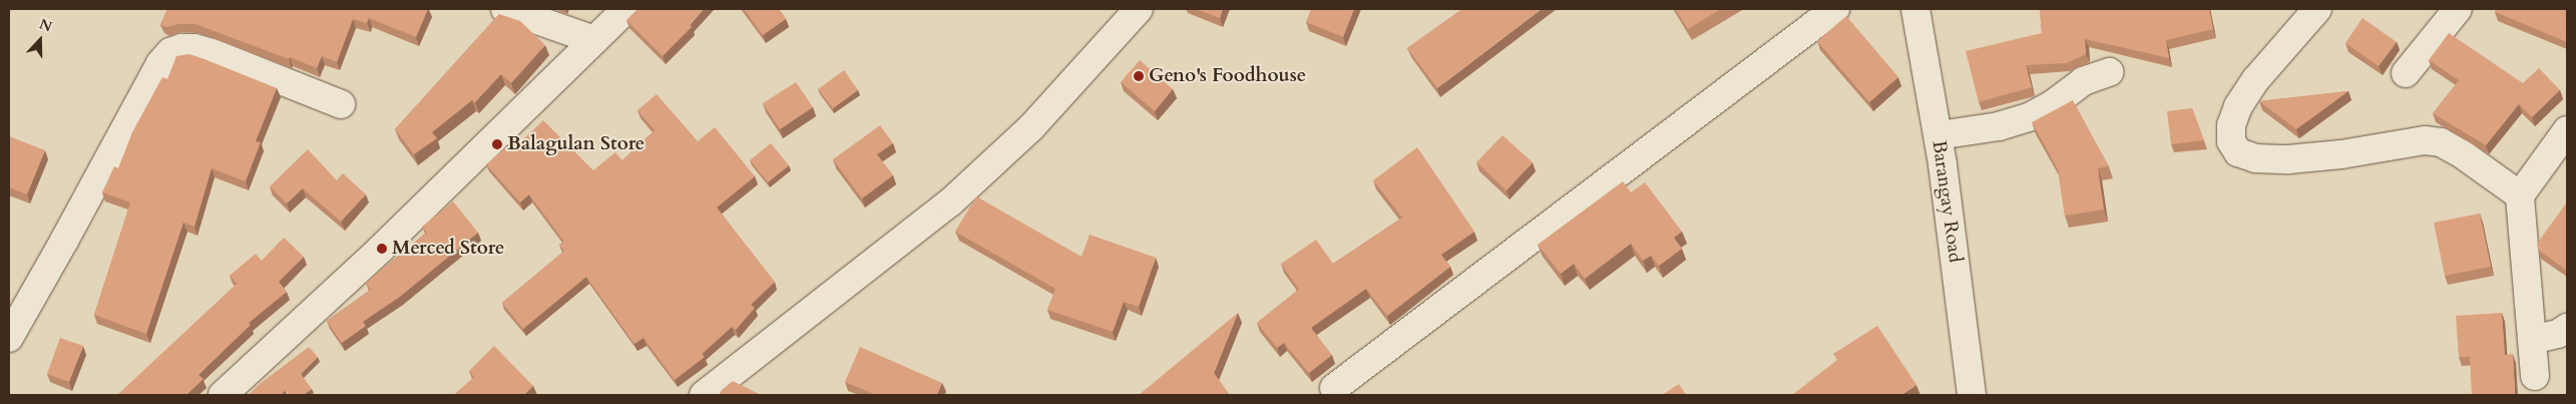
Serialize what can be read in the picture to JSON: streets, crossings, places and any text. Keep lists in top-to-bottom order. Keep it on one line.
{"streets":{"street":["Barangay Road"]},"places":["Geno's Foodhouse","Balagulan Store","Merced Store"],"north":"top"}
